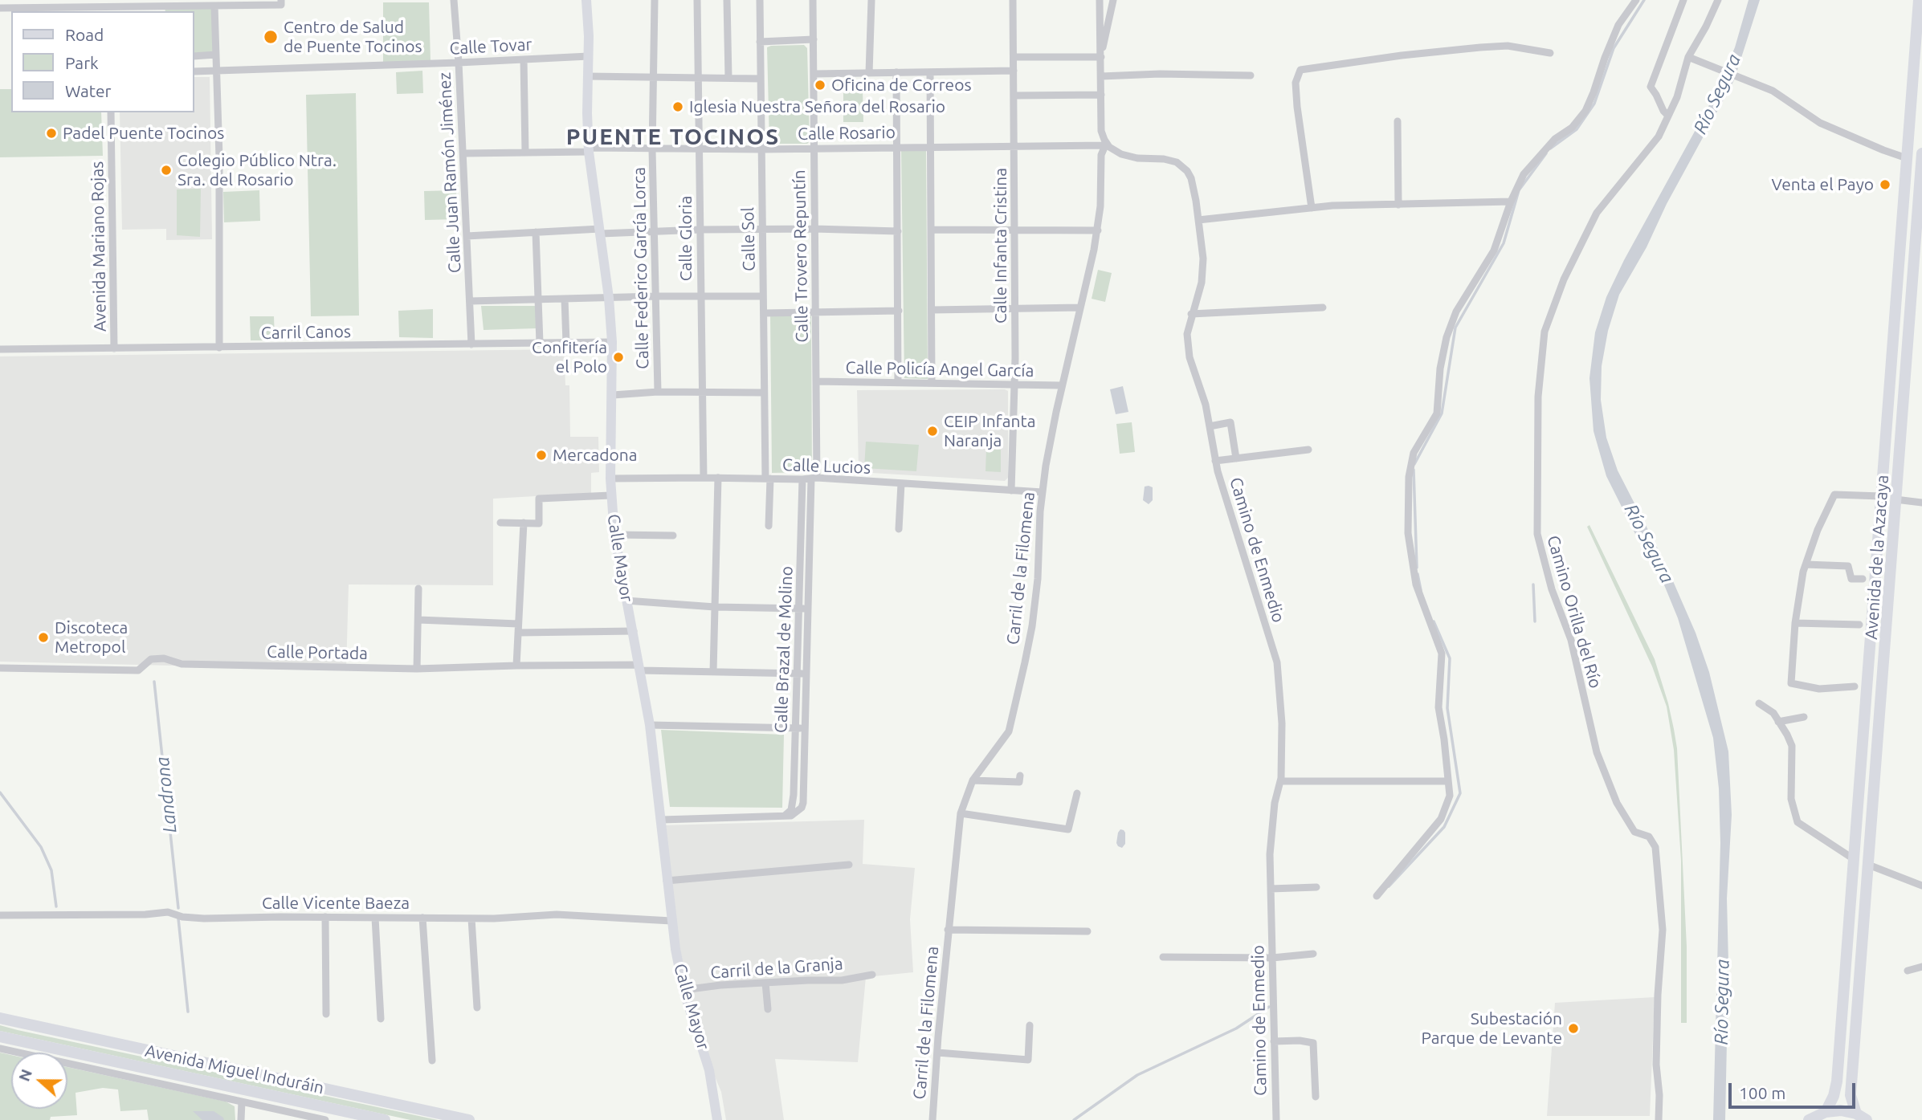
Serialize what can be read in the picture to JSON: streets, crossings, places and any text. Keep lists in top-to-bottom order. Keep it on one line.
{"streets":{"main road":["Avenida de la Azacaya","Calle Mayor","Avenida Miguel Induráin"],"street":["Calle Tovar","Calle Rosario","Calle Juan Ramón Jiménez","Calle Gloria","Calle Sol","Calle Infanta Cristina","Avenida Mariano Rojas","Calle Trovero Repuntín","Calle Federico García Lorca","Carril Canos","Calle Policía Angel García","Calle Lucios","Camino de Enmedio","Carril de la Filomena","Camino Orilla del Río","Calle Brazal de Molino","Calle Portada","Calle Vicente Baeza","Carril de la Granja"]},"crossings":[["Calle Tovar","Calle Juan Ramón Jiménez"],["Calle Tovar","Calle Mayor"],["Calle Rosario","Calle Juan Ramón Jiménez"],["Calle Rosario","Calle Gloria"],["Calle Rosario","Calle Sol"],["Calle Rosario","Calle Infanta Cristina"],["Calle Rosario","Calle Trovero Repuntín"],["Calle Rosario","Calle Federico García Lorca"],["Calle Rosario","Camino de Enmedio"],["Calle Rosario","Calle Mayor"],["Calle Rosario","Carril de la Filomena"],["Calle Juan Ramón Jiménez","Carril Canos"],["Calle Gloria","Calle Lucios"],["Calle Sol","Calle Lucios"],["Calle Infanta Cristina","Calle Policía Angel García"],["Calle Infanta Cristina","Calle Lucios"],["Avenida Mariano Rojas","Carril Canos"],["Calle Trovero Repuntín","Calle Policía Angel García"],["Calle Trovero Repuntín","Calle Lucios"],["Calle Trovero Repuntín","Calle Brazal de Molino"],["Calle Trovero Repuntín","Calle Portada"],["Carril Canos","Calle Mayor"],["Calle Policía Angel García","Carril de la Filomena"],["Calle Lucios","Calle Mayor"],["Calle Lucios","Carril de la Filomena"],["Calle Lucios","Calle Brazal de Molino"],["Camino de Enmedio","Carril de la Filomena"],["Calle Mayor","Calle Portada"],["Calle Mayor","Calle Vicente Baeza"],["Calle Mayor","Carril de la Granja"],["Calle Brazal de Molino","Calle Portada"]],"districts":["PUENTE TOCINOS"],"water":["Río Segura","Landrona"],"places":["Centro de Salud de Puente Tocinos","Oficina de Correos","Iglesia Nuestra Señora del Rosario","Padel Puente Tocinos","Colegio Público Ntra. Sra. del Rosario","Venta el Payo","Confitería el Polo","CEIP Infanta Naranja","Mercadona","Discoteca Metropol","Subestación Parque de Levante"],"legend":["Road","Park","Water"],"scale_bar":"100 m","north":"left"}
